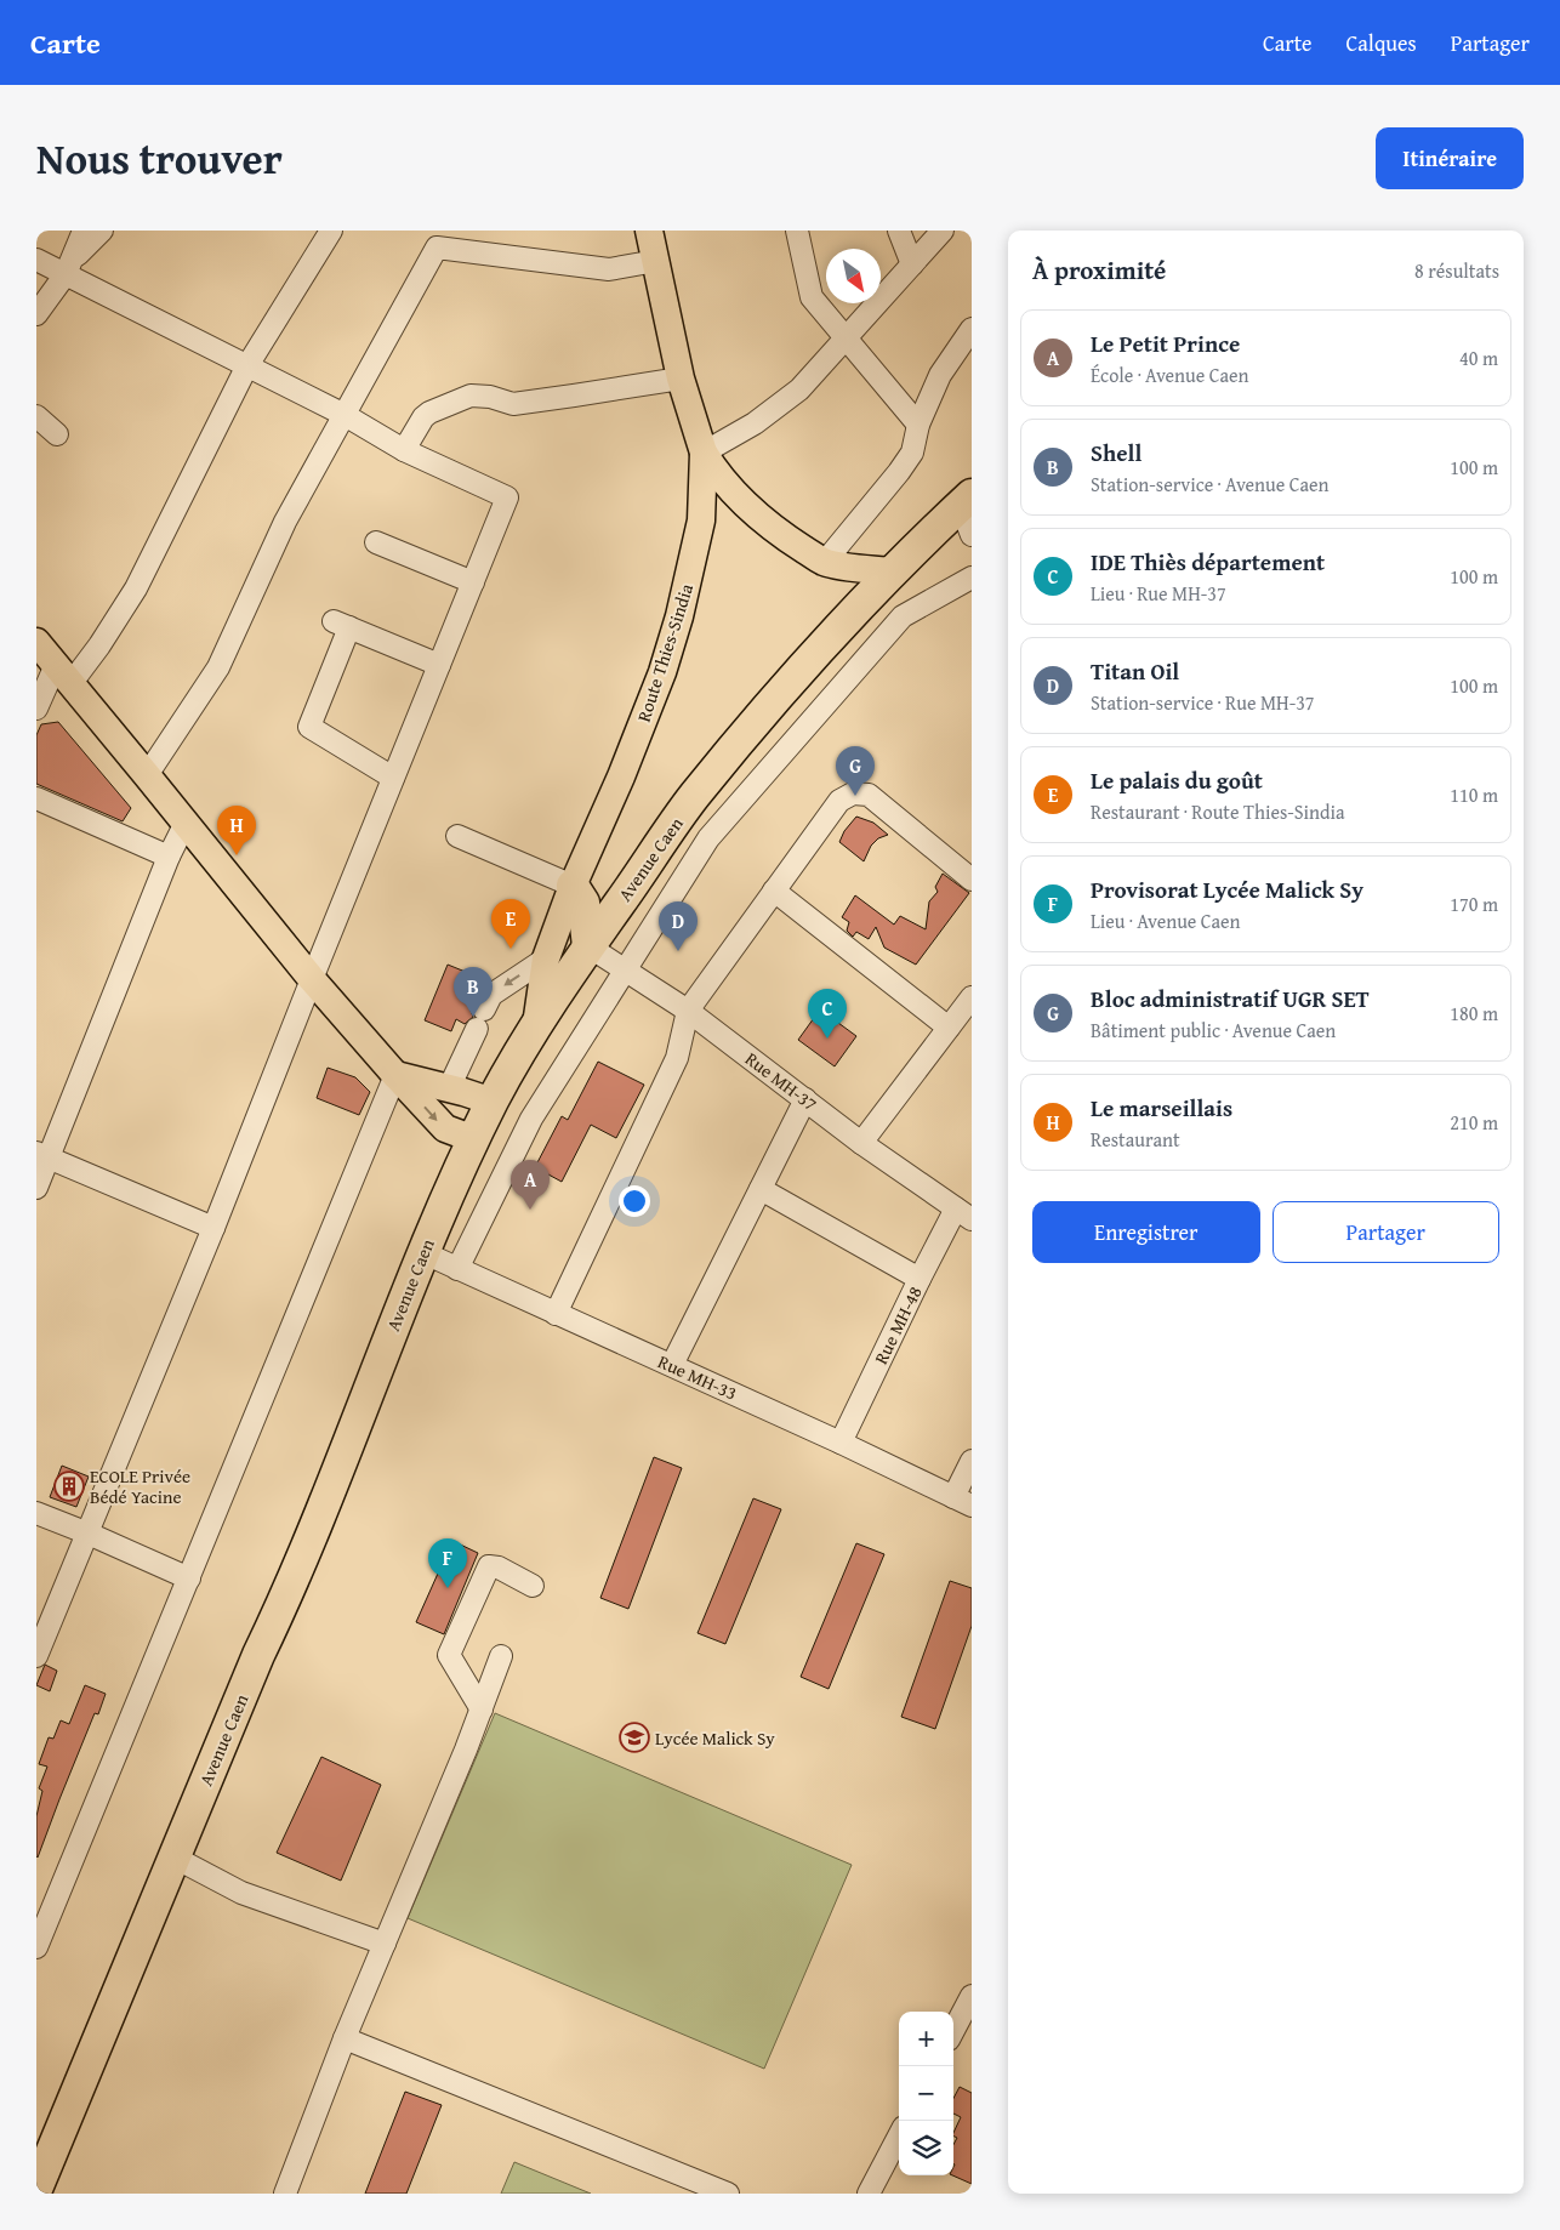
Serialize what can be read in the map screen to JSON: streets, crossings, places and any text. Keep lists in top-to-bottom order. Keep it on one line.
{"streets":{"highway":["Avenue Caen"],"main road":["Route Thies-Sindia"],"street":["Rue MH-37","Rue MH-48","Rue MH-33"]},"crossings":[["Route Thies-Sindia","Avenue Caen"],["Avenue Caen","Rue MH-37"],["Avenue Caen","Rue MH-33"],["Rue MH-37","Rue MH-48"],["Rue MH-48","Rue MH-33"]],"places":{"building":["ECOLE Privée Bédé Yacine"],"school or university":["Lycée Malick Sy"]},"north":"bottom right","page":{"header":"Carte","nav":["Carte","Calques","Partager"],"title":"Nous trouver","buttons":["Itinéraire",["Enregistrer","Partager"]],"heading":["À proximité","8 résultats"],"list":[{"mark":"A","name":"Le Petit Prince","note":"École · Avenue Caen","value":"40 m"},{"mark":"B","name":"Shell","note":"Station-service · Avenue Caen","value":"100 m"},{"mark":"C","name":"IDE Thiès département","note":"Lieu · Rue MH-37","value":"100 m"},{"mark":"D","name":"Titan Oil","note":"Station-service · Rue MH-37","value":"100 m"},{"mark":"E","name":"Le palais du goût","note":"Restaurant · Route Thies-Sindia","value":"110 m"},{"mark":"F","name":"Provisorat Lycée Malick Sy","note":"Lieu · Avenue Caen","value":"170 m"},{"mark":"G","name":"Bloc administratif UGR SET","note":"Bâtiment public · Avenue Caen","value":"180 m"},{"mark":"H","name":"Le marseillais","note":"Restaurant","value":"210 m"}],"pins":["G","H","E","D","B","C","A","F"],"map_buttons":["+","−"]}}
